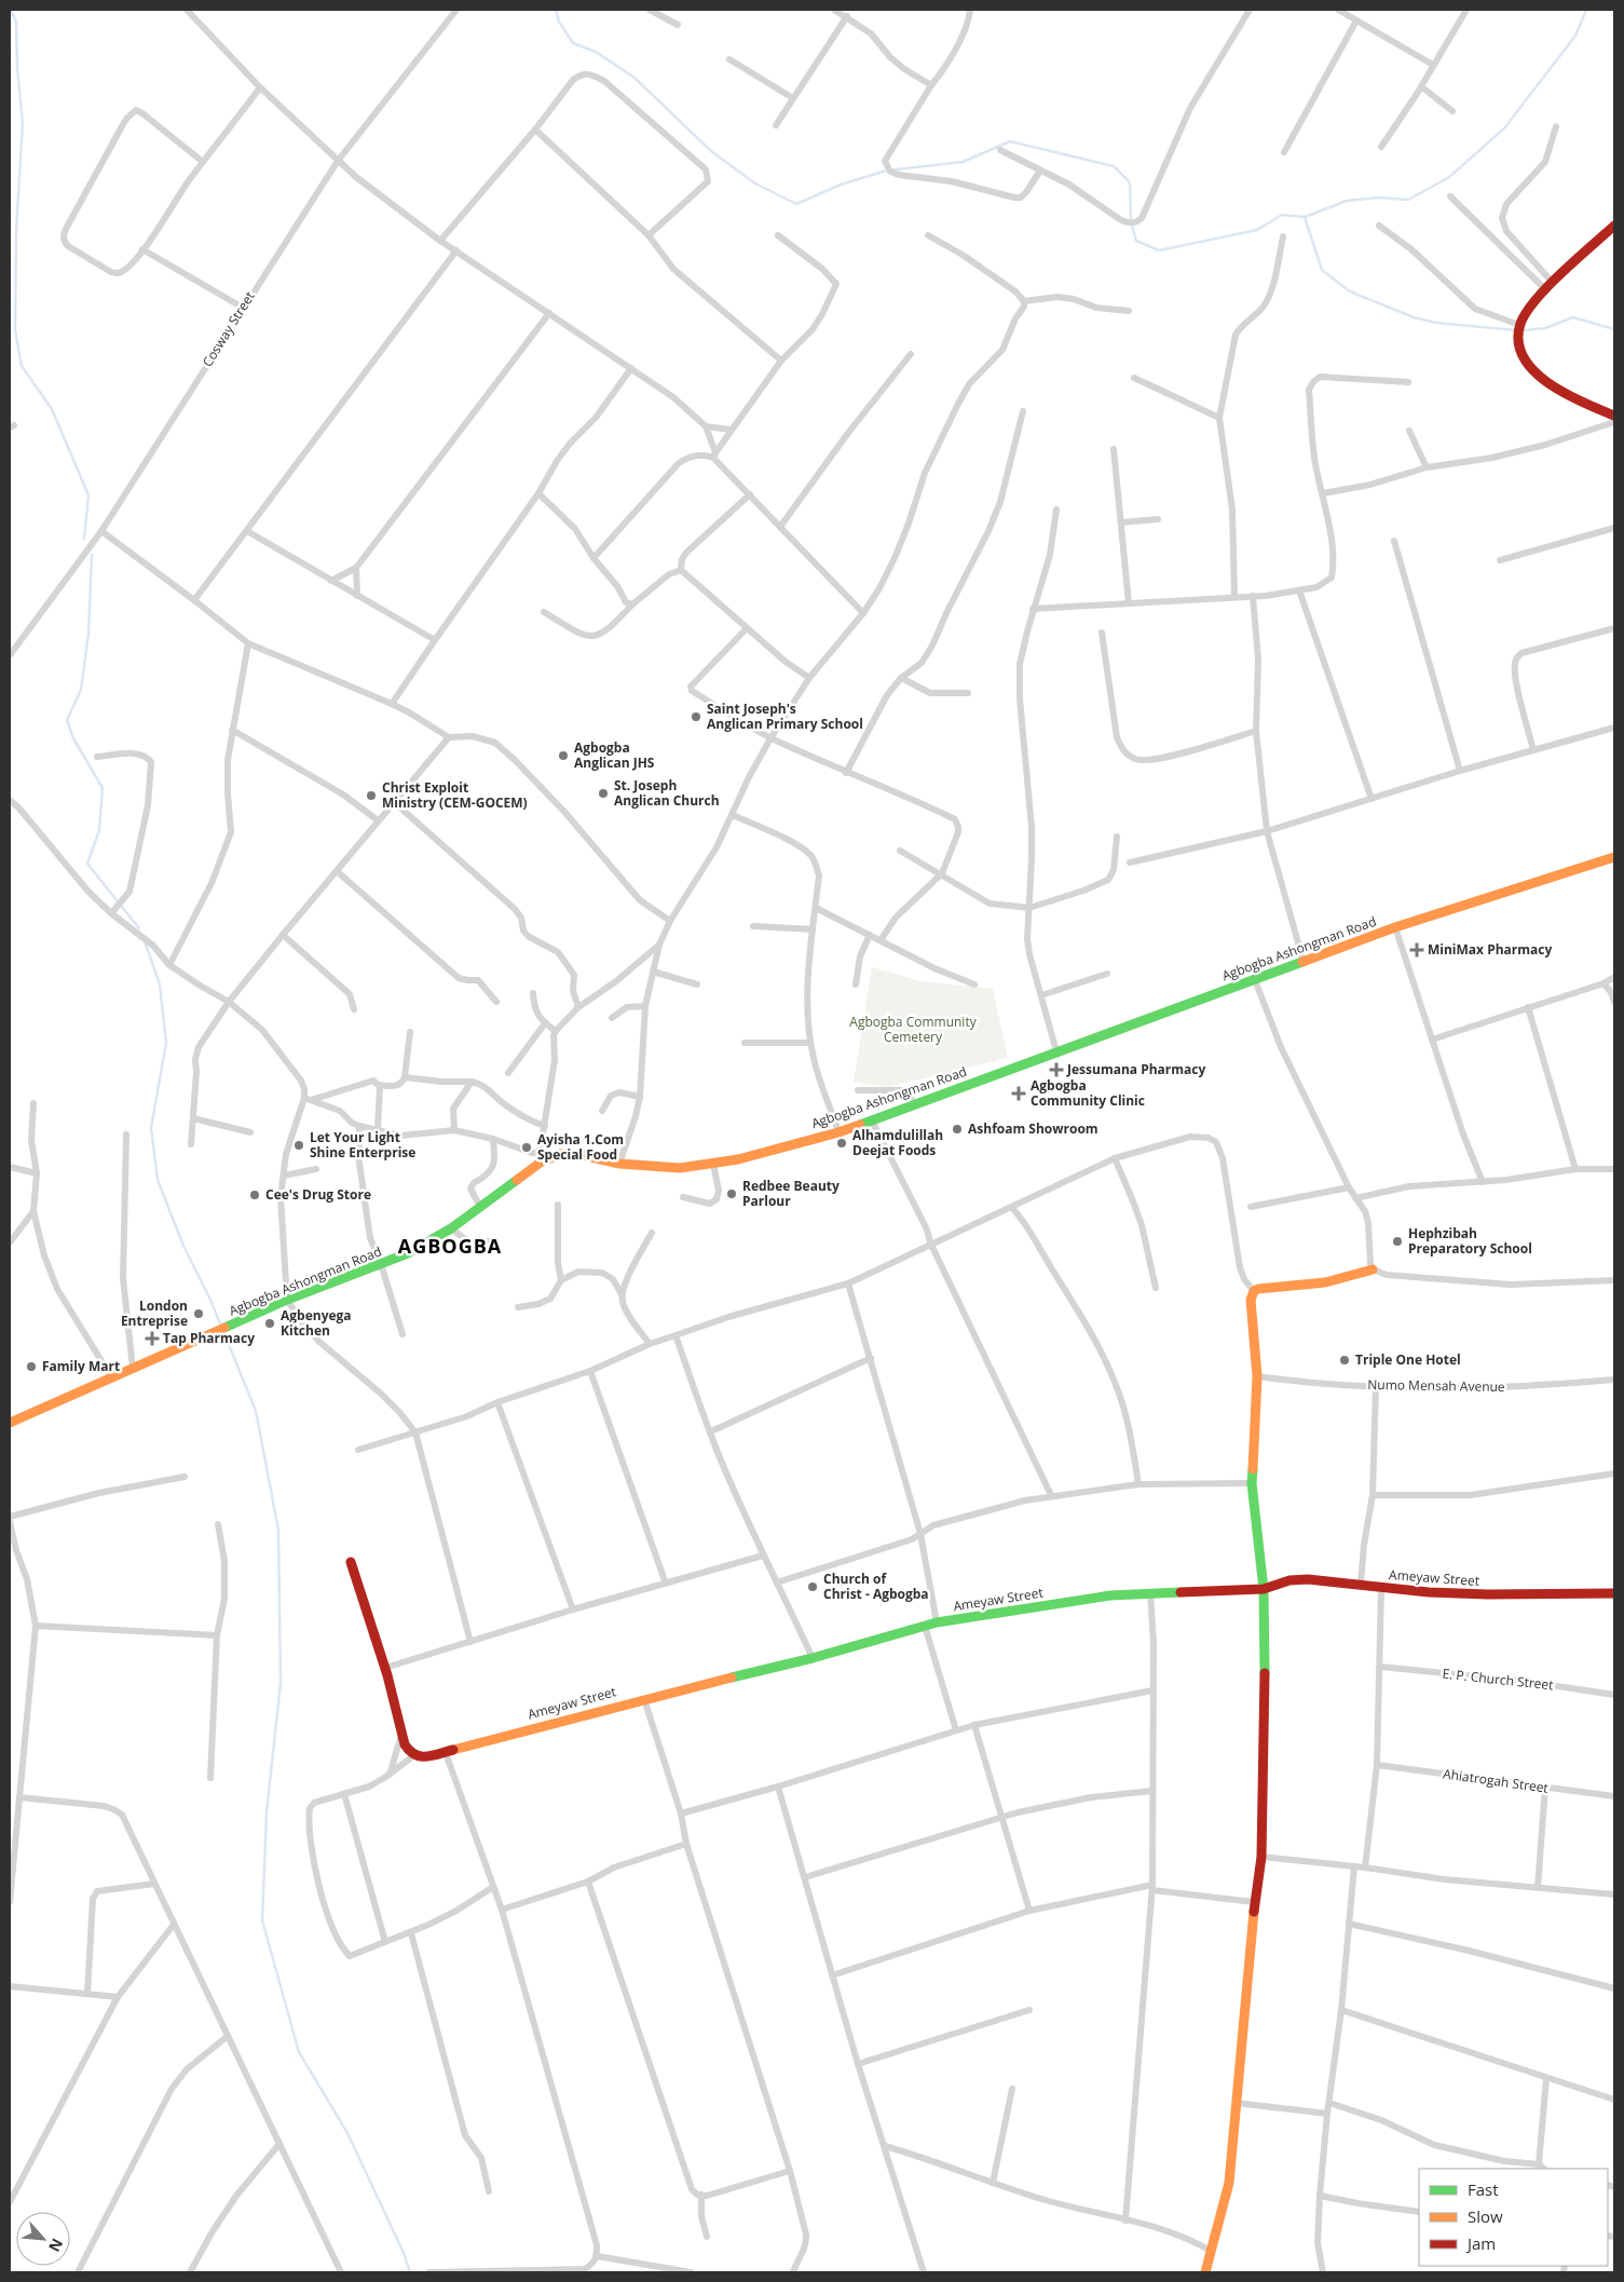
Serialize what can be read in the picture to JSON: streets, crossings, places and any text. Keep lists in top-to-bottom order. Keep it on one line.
{"streets":{"street":["Cosway Street","Agbogba Ashongman Road","Numo Mensah Avenue","Ameyaw Street","E. P. Church Street","Ahiatrogah Street"]},"districts":["AGBOGBA"],"parks":["Agbogba Community Cemetery"],"places":{"other":["Saint Joseph's Anglican Primary School","Agbogba Anglican JHS","St. Joseph Anglican Church","Christ Exploit Ministry (CEM-GOCEM)","Ashfoam Showroom","Alhamdulillah Deejat Foods","Let Your Light Shine Enterprise","Ayisha 1.Com Special Food","Redbee Beauty Parlour","Cee's Drug Store","Hephzibah Preparatory School","London Entreprise","Agbenyega Kitchen","Triple One Hotel","Family Mart","Church of Christ - Agbogba"],"health":["MiniMax Pharmacy","Jessumana Pharmacy","Agbogba Community Clinic","Tap Pharmacy"]},"legend":["Fast","Slow","Jam"],"north":"bottom right"}
